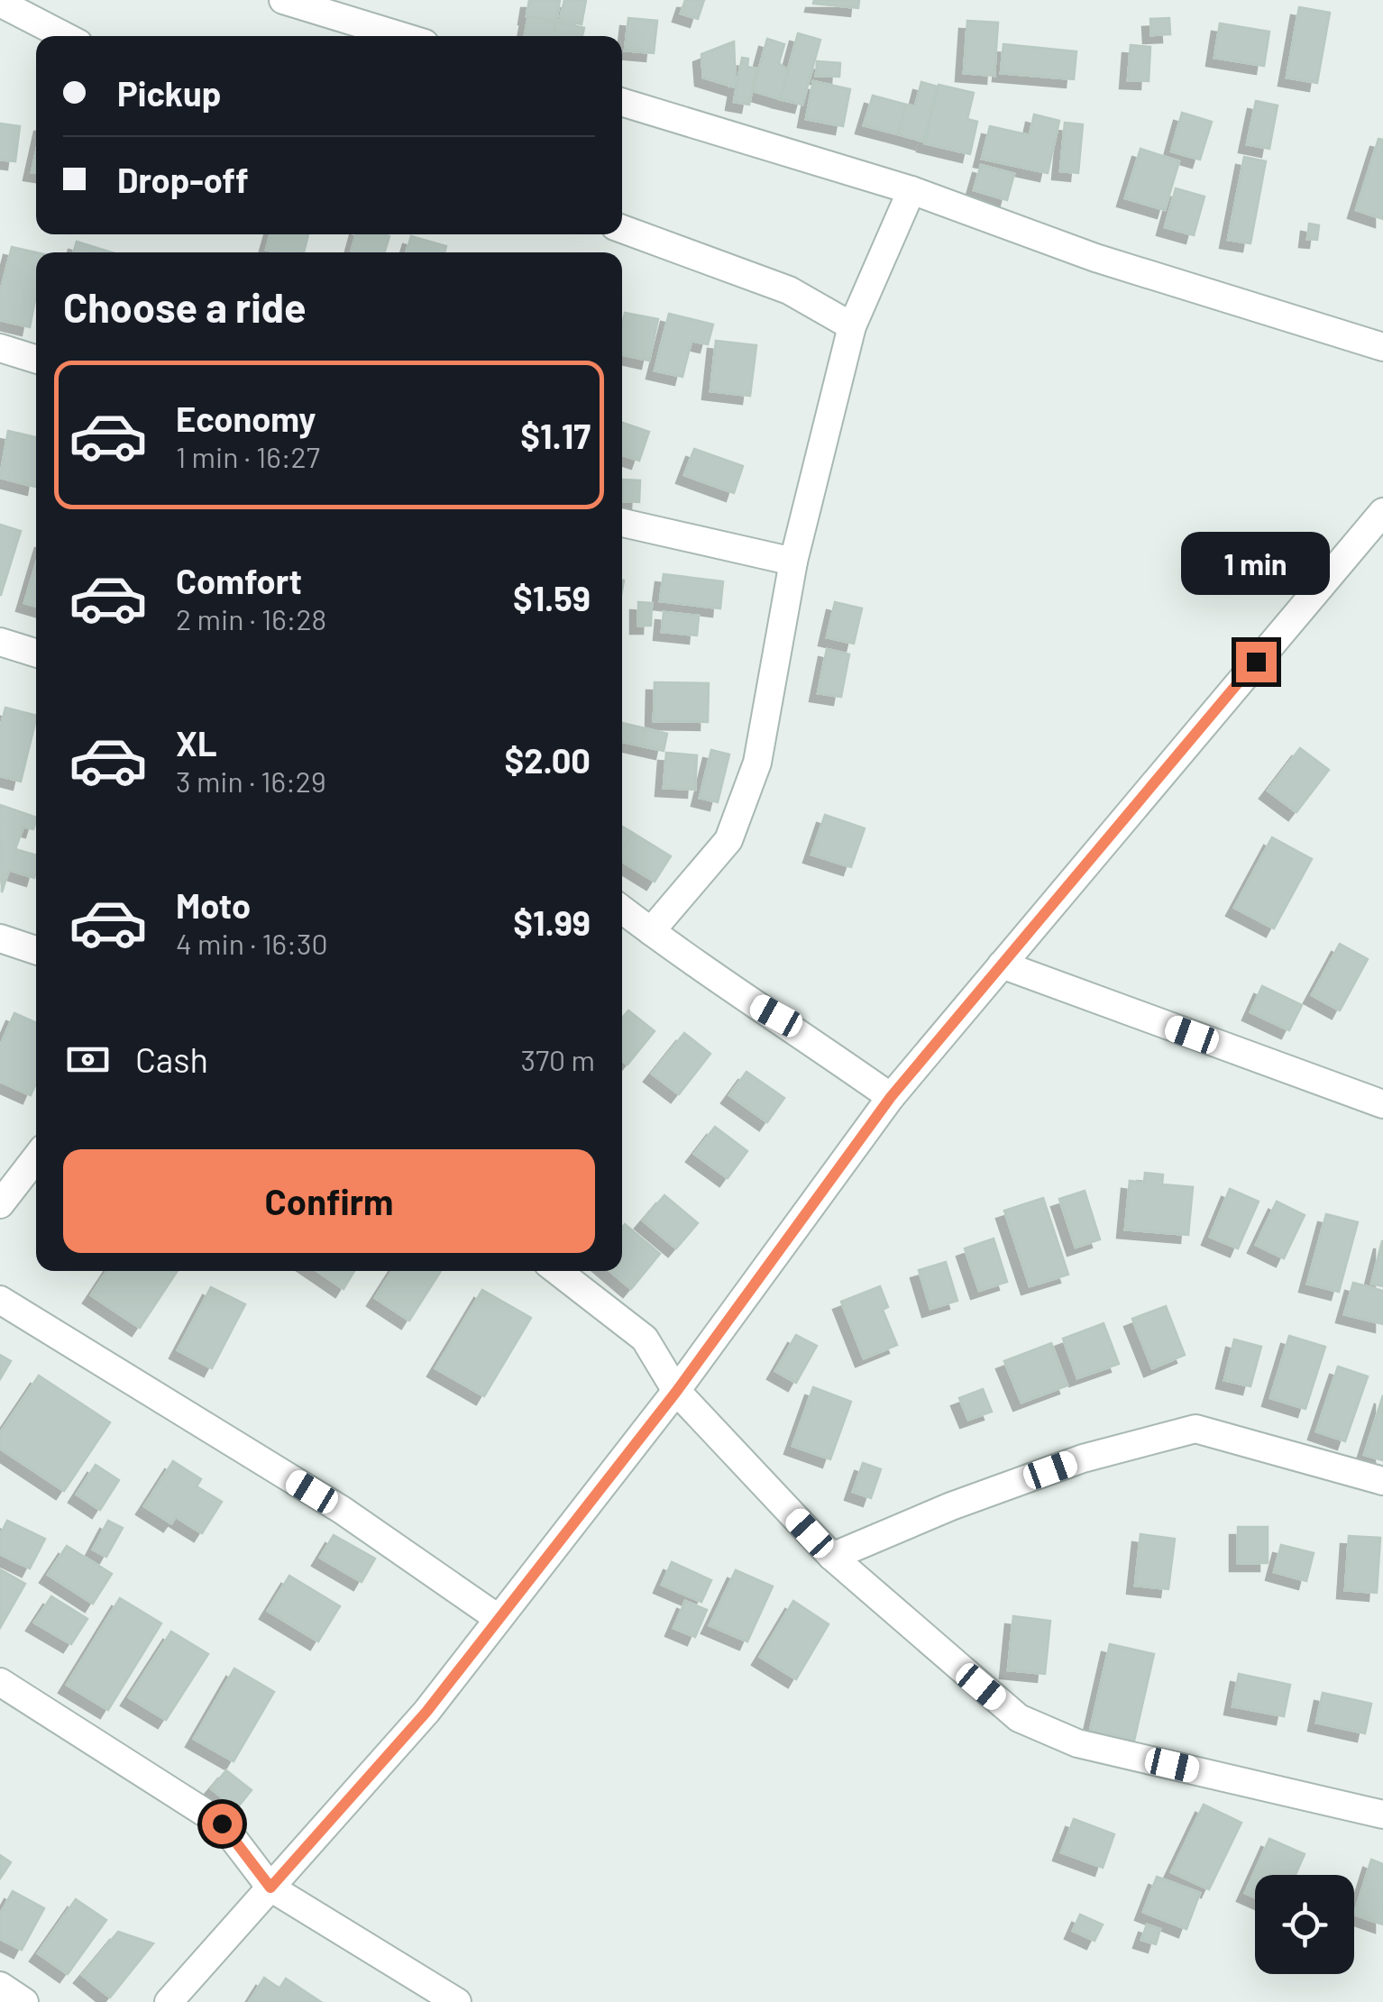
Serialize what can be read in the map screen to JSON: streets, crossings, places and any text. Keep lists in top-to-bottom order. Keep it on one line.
{"page":{"banner":["Pickup","Drop-off"],"heading":"Choose a ride","list":[{"name":"Economy","note":"1 min · 16:27","value":"$1.17"},{"name":"Comfort","note":"2 min · 16:28","value":"$1.59"},{"name":"XL","note":"3 min · 16:29","value":"$2.00"},{"name":"Moto","note":"4 min · 16:30","value":"$1.99"}],"bubble":"1 min","pay":["Cash","370 m"],"buttons":"Confirm"}}
